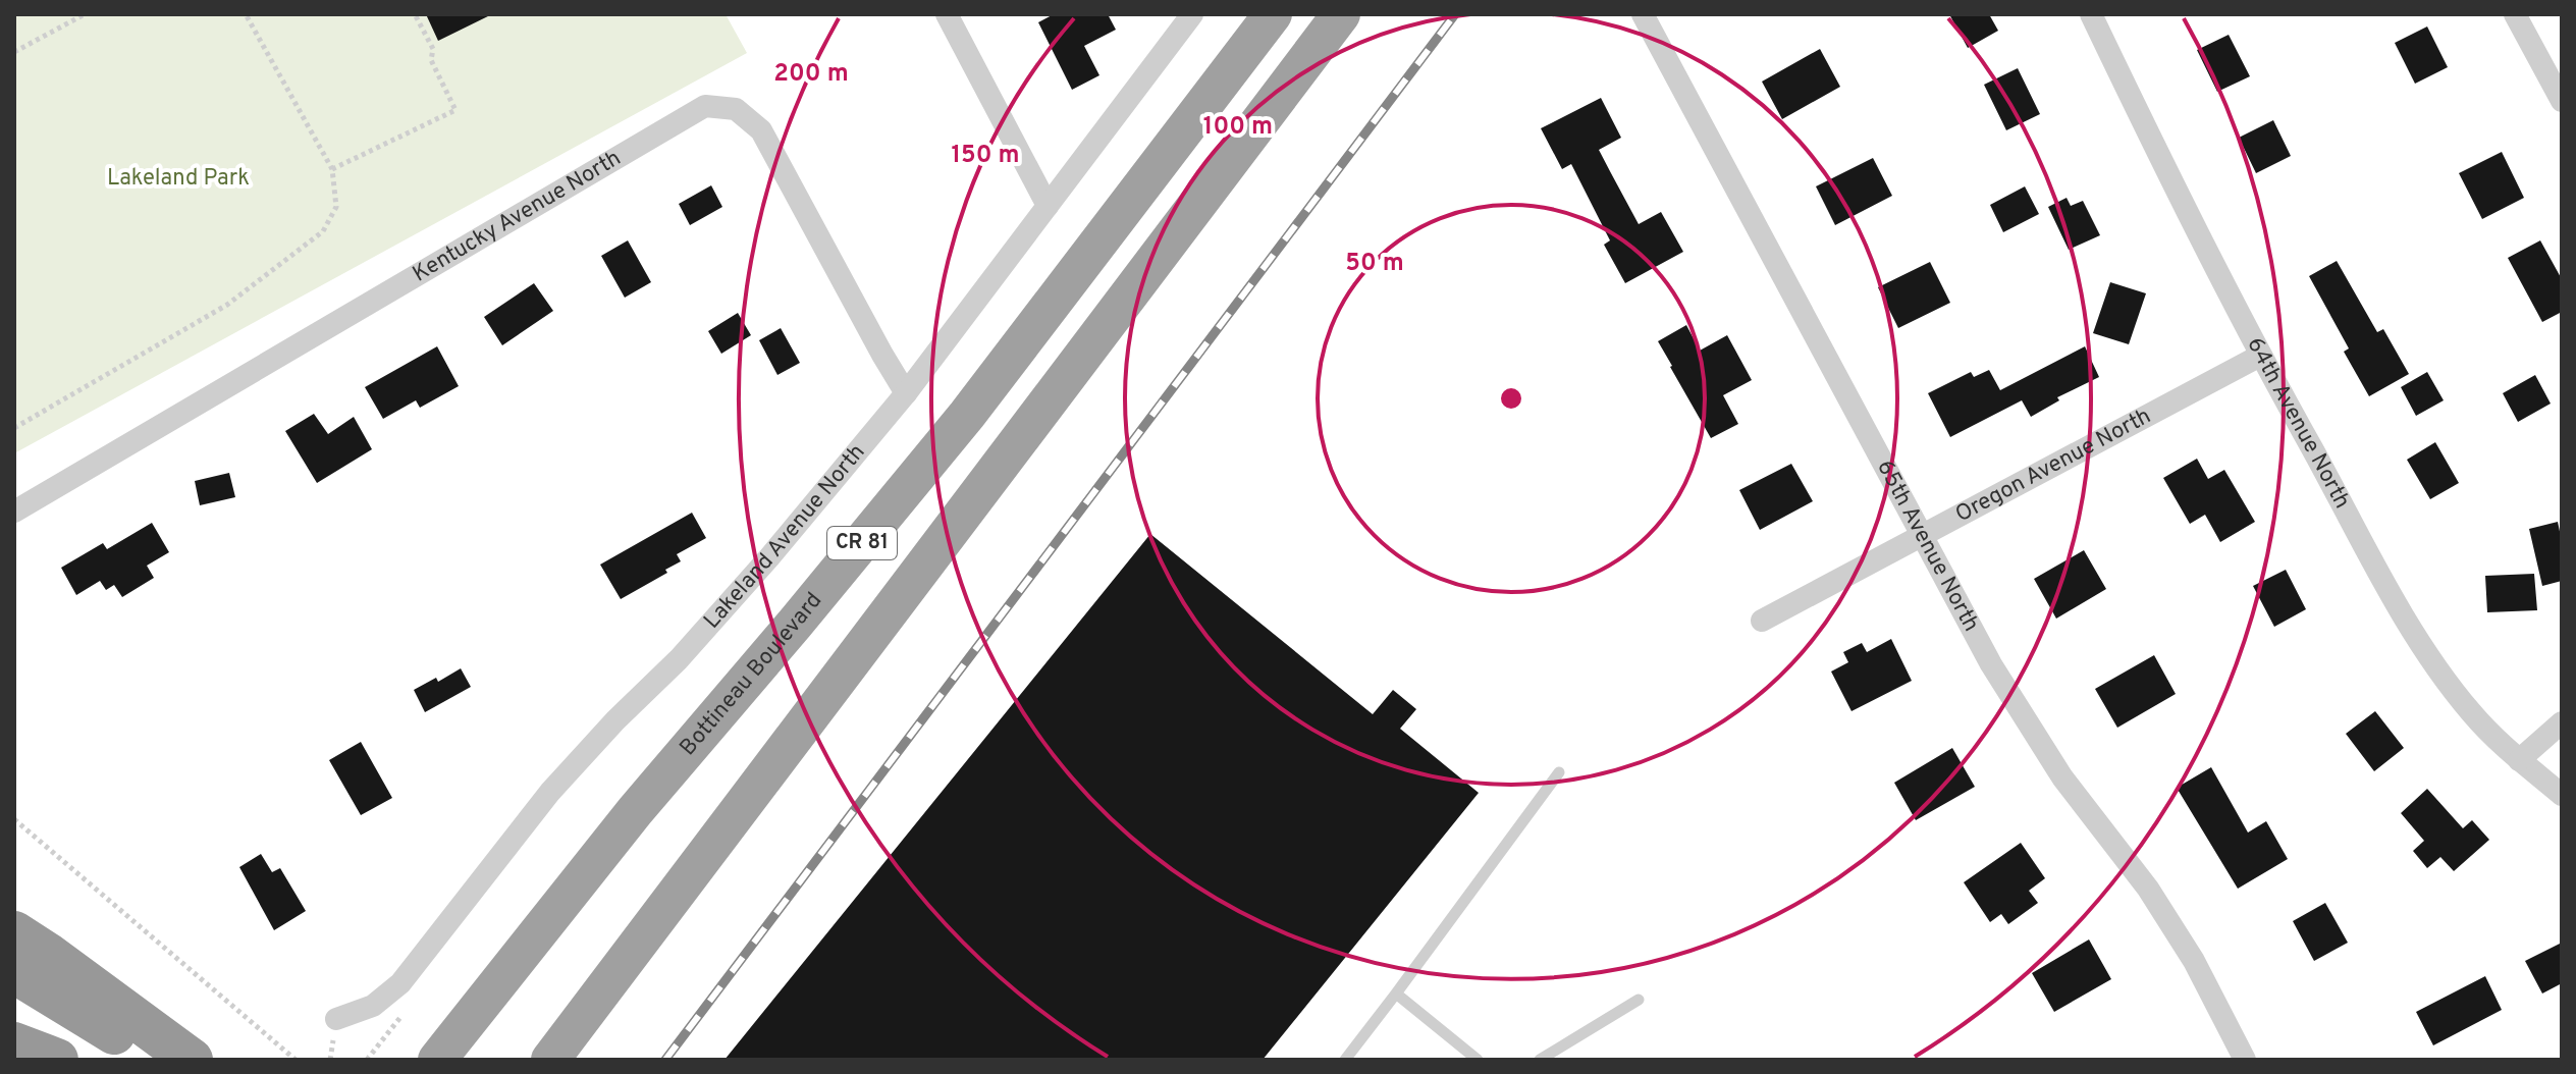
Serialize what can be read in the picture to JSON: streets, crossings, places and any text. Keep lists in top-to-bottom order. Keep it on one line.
{"streets":{"highway":["CR 81","Bottineau Boulevard"],"street":["Kentucky Avenue North","64th Avenue North","Oregon Avenue North","Lakeland Avenue North","65th Avenue North"]},"crossings":[["Kentucky Avenue North","Lakeland Avenue North"],["64th Avenue North","Oregon Avenue North"],["Oregon Avenue North","65th Avenue North"]],"parks":["Lakeland Park"],"rings":["200 m","100 m","150 m","50 m"]}
